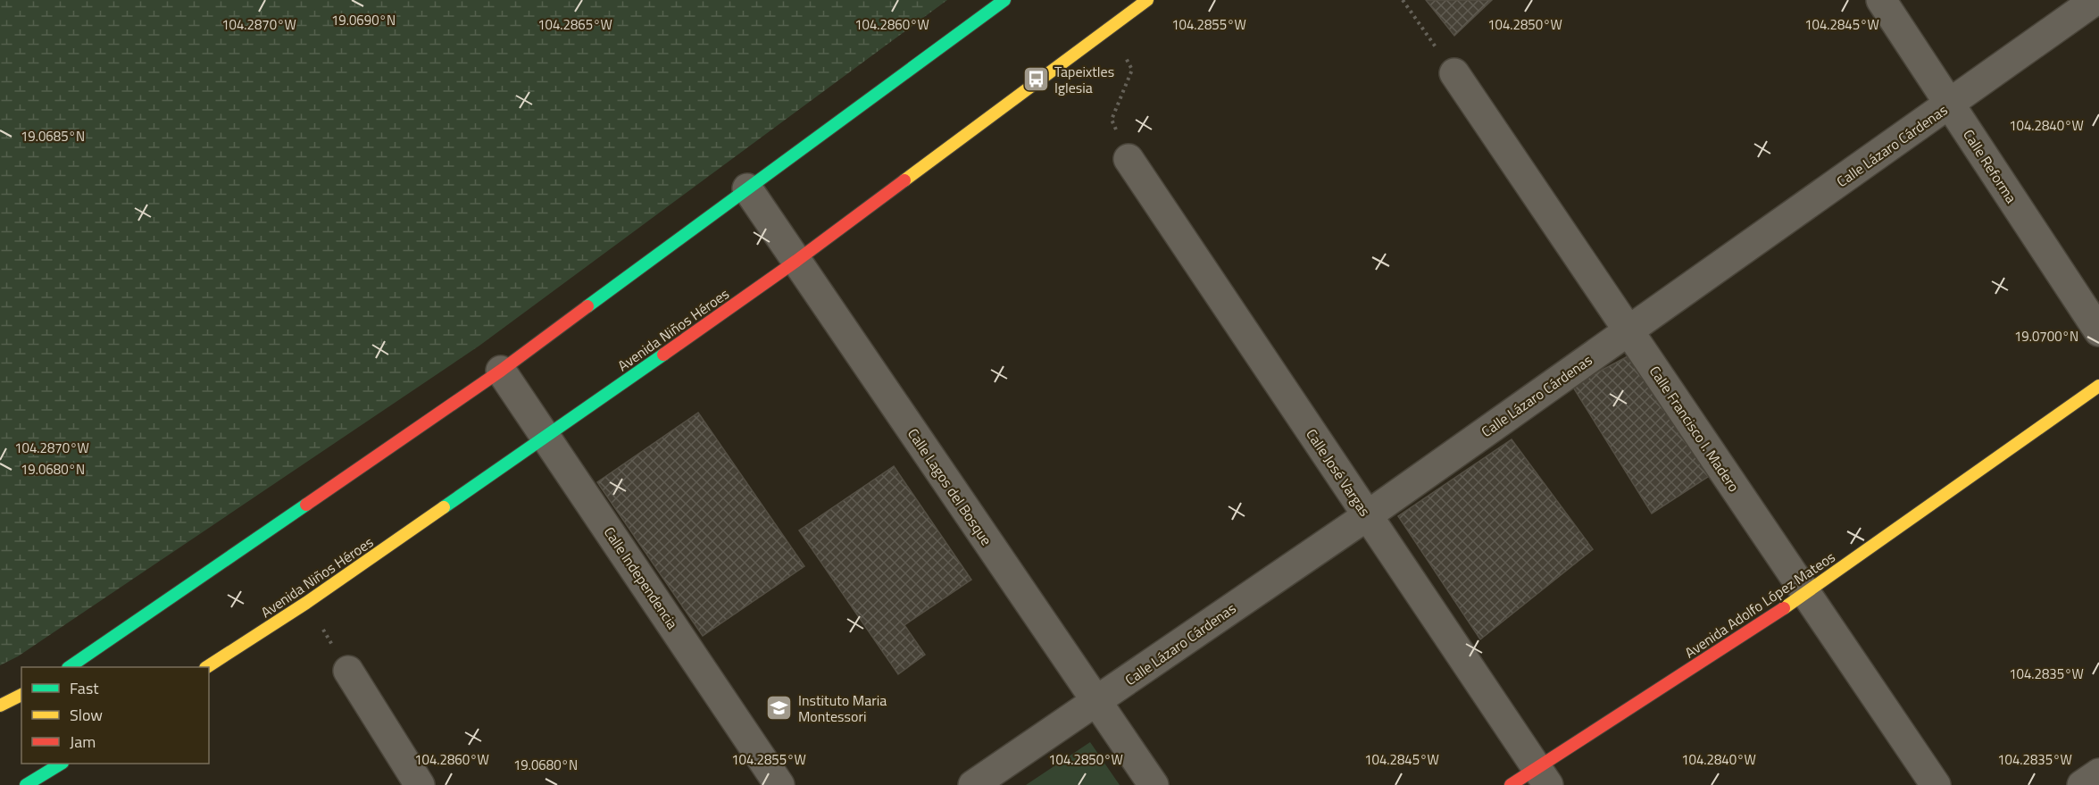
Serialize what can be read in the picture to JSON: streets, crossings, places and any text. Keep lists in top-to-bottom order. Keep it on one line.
{"streets":{"main road":["Avenida Niños Héroes","Avenida Adolfo López Mateos"],"street":["Calle Lázaro Cárdenas","Calle Reforma","Calle Francisco I. Madero","Calle José Vargas","Calle Lagos del Bosque","Calle Independencia"]},"crossings":[["Calle Lázaro Cárdenas","Calle Reforma"],["Calle Lázaro Cárdenas","Calle Francisco I. Madero"],["Calle Lázaro Cárdenas","Calle José Vargas"],["Calle Lázaro Cárdenas","Calle Lagos del Bosque"],["Avenida Niños Héroes","Calle Lagos del Bosque"],["Avenida Niños Héroes","Calle Independencia"],["Calle Francisco I. Madero","Avenida Adolfo López Mateos"],["Calle José Vargas","Avenida Adolfo López Mateos"]],"places":{"bus stop":["Tapeixtles Iglesia"],"school or university":["Instituto Maria Montessori"]},"legend":["Fast","Slow","Jam"],"coordinates":["19.0690°N","104.2870°W","104.2855°W","104.2850°W","104.2845°W","104.2865°W","104.2860°W","104.2840°W","19.0685°N","19.0700°N","19.0680°N","104.2835°W"]}
